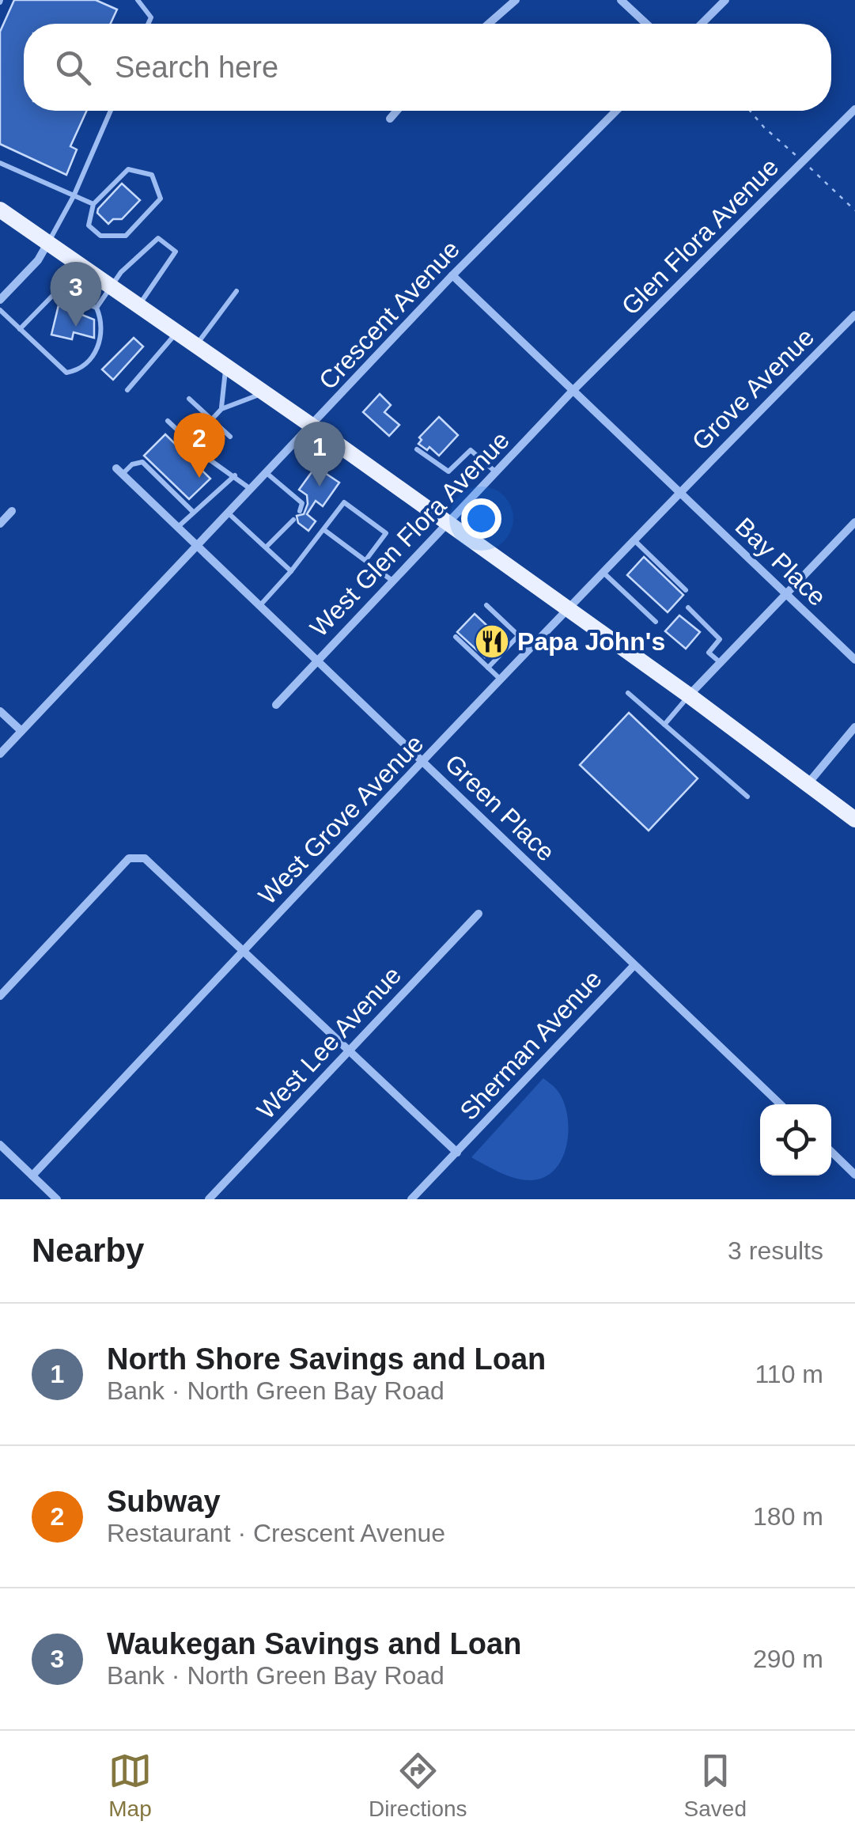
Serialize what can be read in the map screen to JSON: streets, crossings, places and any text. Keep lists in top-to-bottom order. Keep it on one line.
{"streets":{"street":["Glen Flora Avenue","Crescent Avenue","Grove Avenue","West Glen Flora Avenue","Bay Place","Green Place","West Grove Avenue","West Lee Avenue","Sherman Avenue"]},"crossings":[["Glen Flora Avenue","West Glen Flora Avenue"],["Glen Flora Avenue","Bay Place"],["Crescent Avenue","Green Place"],["Grove Avenue","Bay Place"],["Grove Avenue","West Grove Avenue"],["West Glen Flora Avenue","Bay Place"],["West Glen Flora Avenue","Green Place"],["Bay Place","West Grove Avenue"],["Green Place","West Grove Avenue"],["Green Place","Sherman Avenue"]],"places":{"restaurant":["Papa John's"]},"page":{"search":"Search here","pins":["3","2","1"],"heading":["Nearby","3 results"],"list":[{"mark":"1","name":"North Shore Savings and Loan","note":"Bank · North Green Bay Road","value":"110 m"},{"mark":"2","name":"Subway","note":"Restaurant · Crescent Avenue","value":"180 m"},{"mark":"3","name":"Waukegan Savings and Loan","note":"Bank · North Green Bay Road","value":"290 m"}],"nav":["Map","Directions","Saved"]}}
